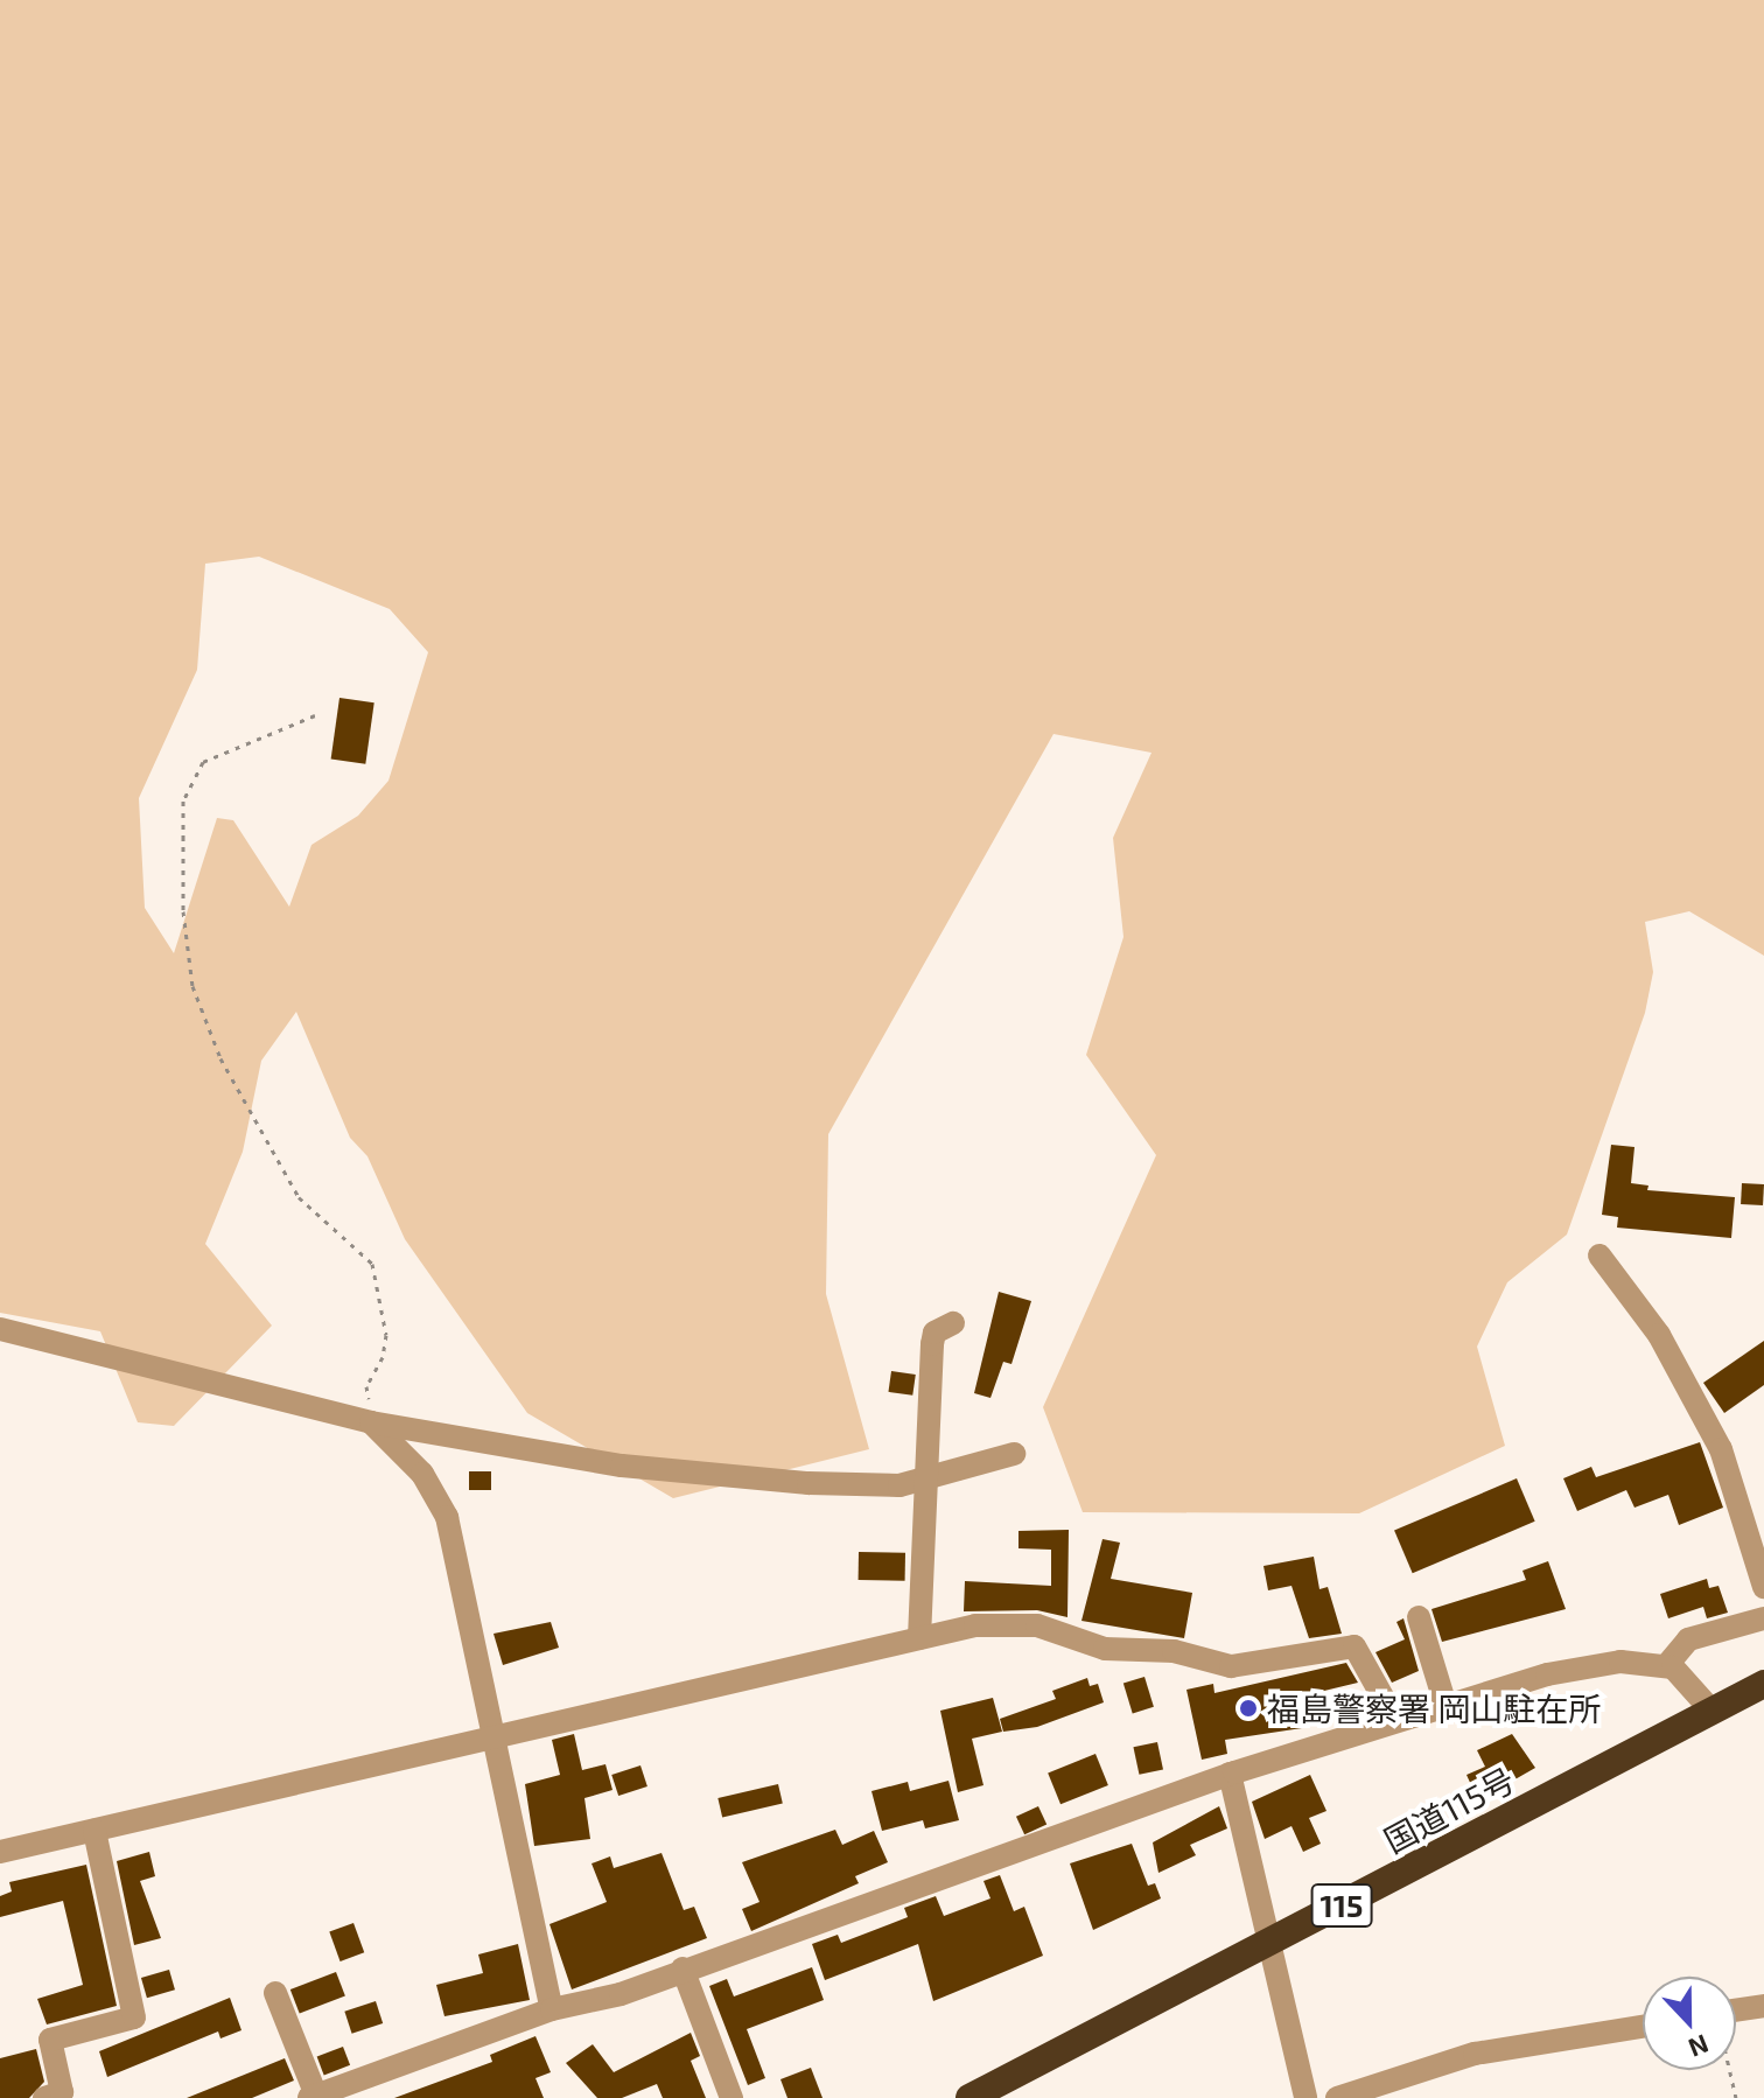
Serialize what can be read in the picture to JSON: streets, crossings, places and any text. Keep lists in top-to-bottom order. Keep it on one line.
{"streets":{"highway":["国道115号","115"]},"places":["福島警察署 岡山駐在所"],"north":"bottom"}
